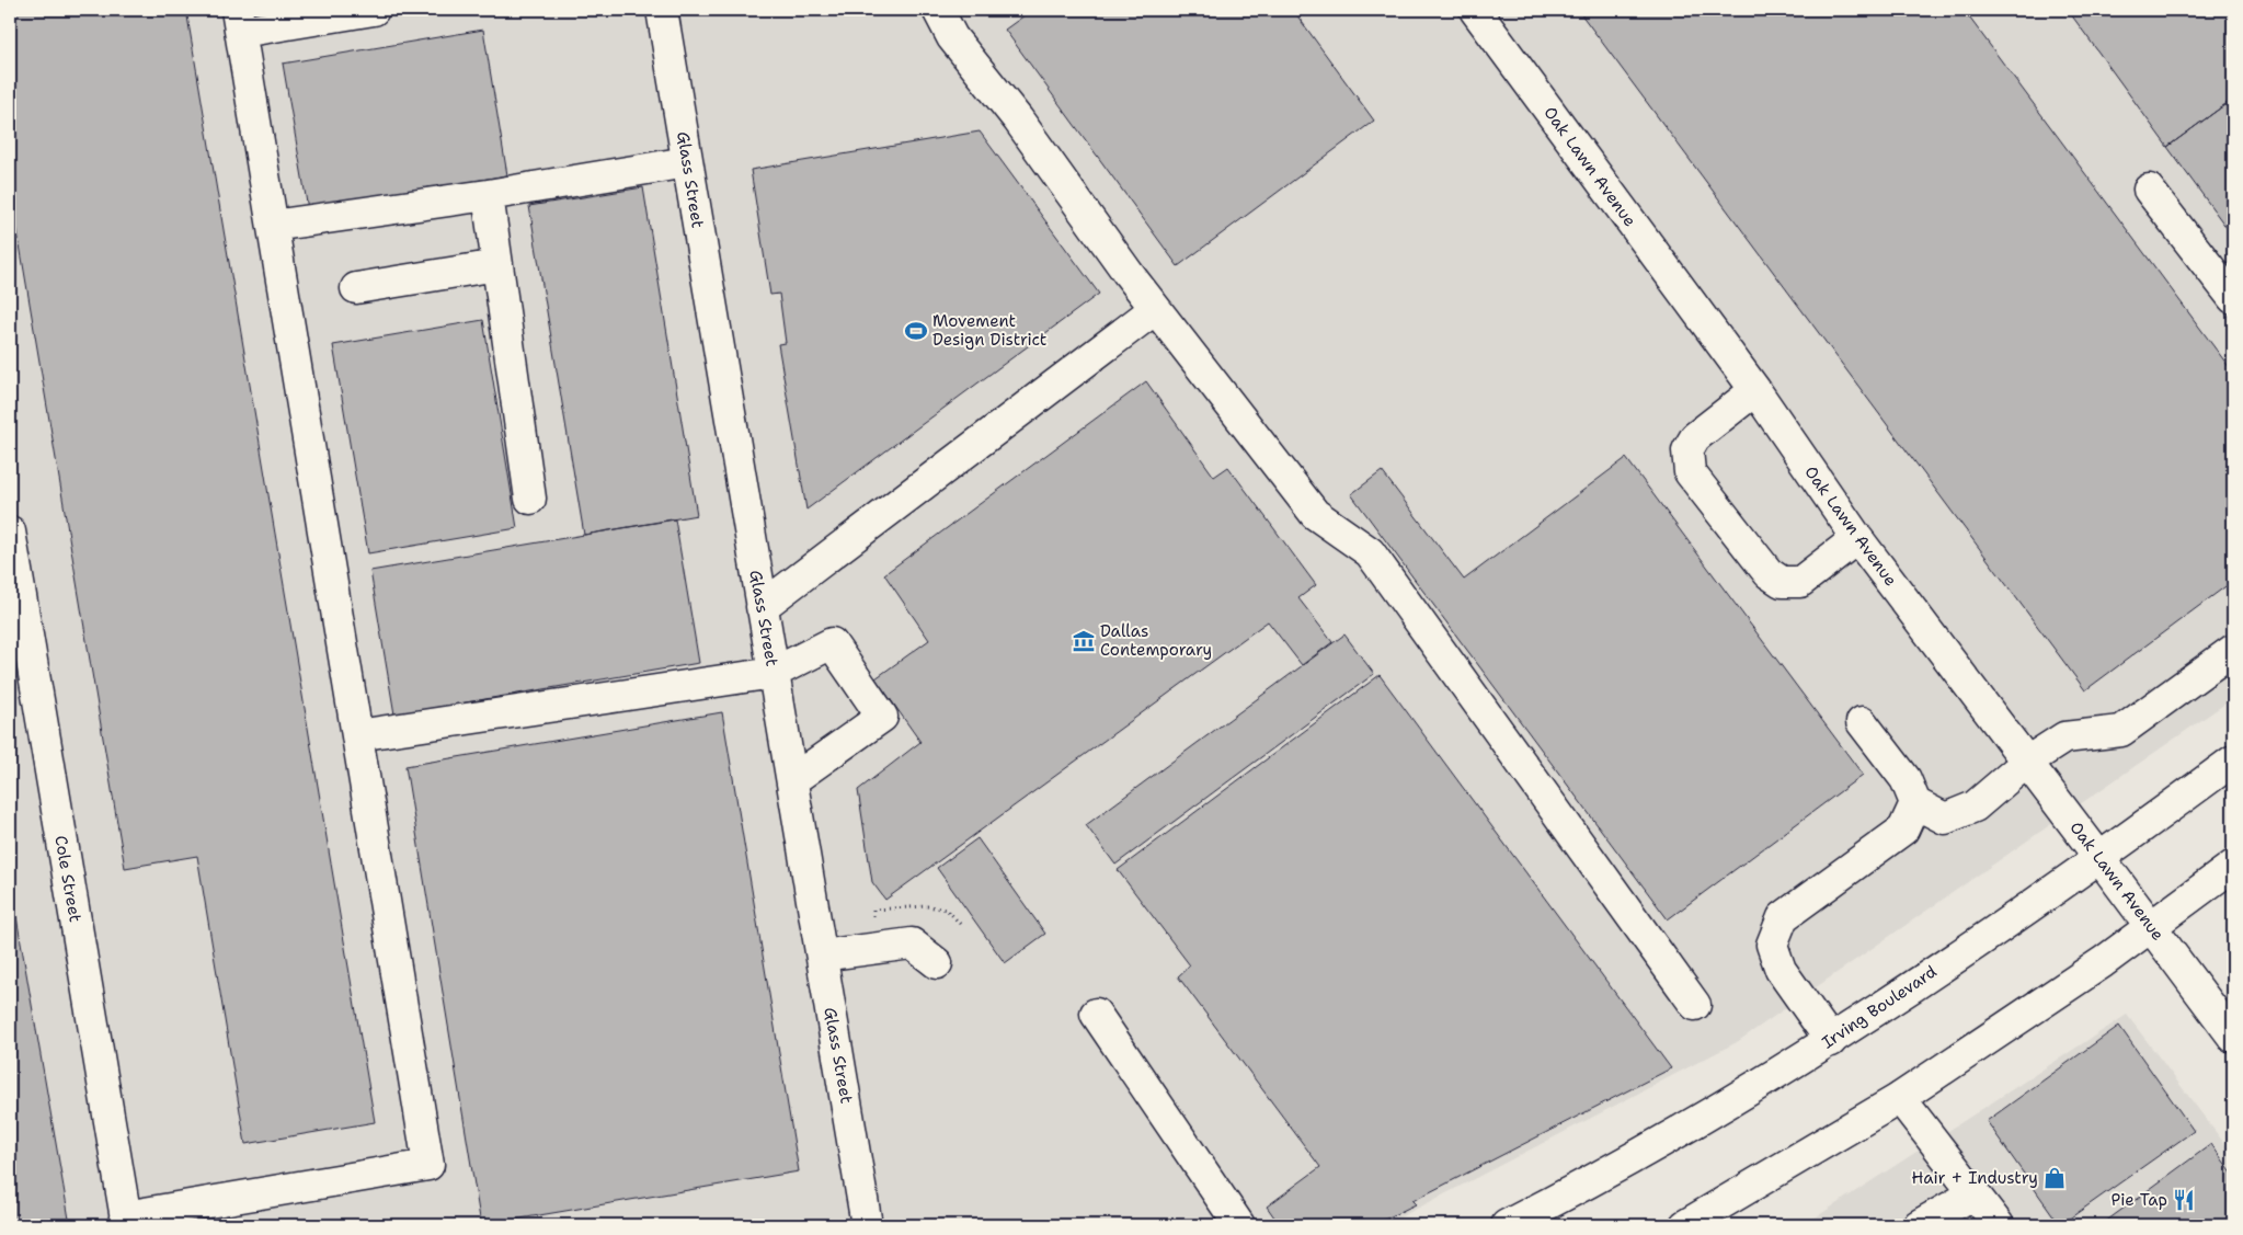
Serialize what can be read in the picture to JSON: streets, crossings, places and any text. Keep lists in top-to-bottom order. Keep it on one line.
{"streets":{"street":["Oak Lawn Avenue","Glass Street","Cole Street","Irving Boulevard"]},"crossings":[["Oak Lawn Avenue","Irving Boulevard"]],"places":{"sports":["Movement Design District"],"museum":["Dallas Contemporary"],"shop":["Hair + Industry"],"restaurant":["Pie Tap"]}}
